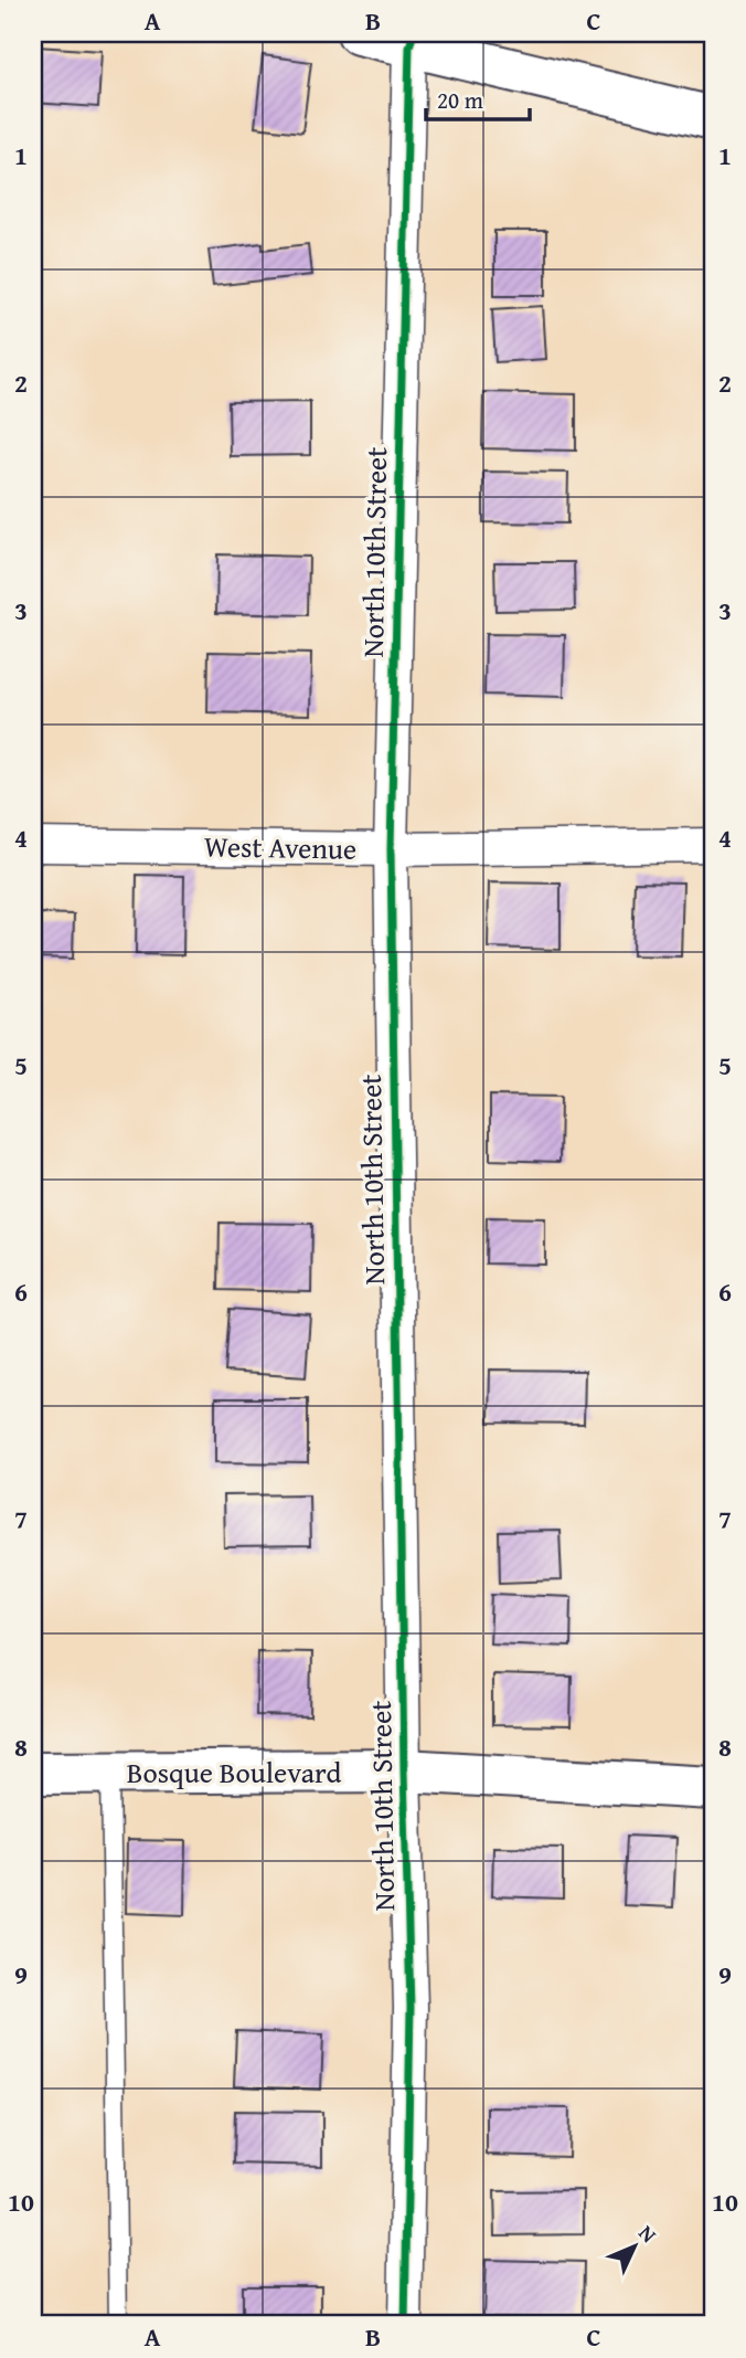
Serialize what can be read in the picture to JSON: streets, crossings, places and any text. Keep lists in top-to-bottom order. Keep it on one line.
{"streets":{"main road":["Bosque Boulevard"],"street":["North 10th Street","West Avenue"]},"crossings":[["North 10th Street","West Avenue"],["North 10th Street","Bosque Boulevard"]],"scale_bar":"20 m","north":"top right","grid":{"columns":["A","B","C"],"rows":["1","2","3","4","5","6","7","8","9","10"]}}
